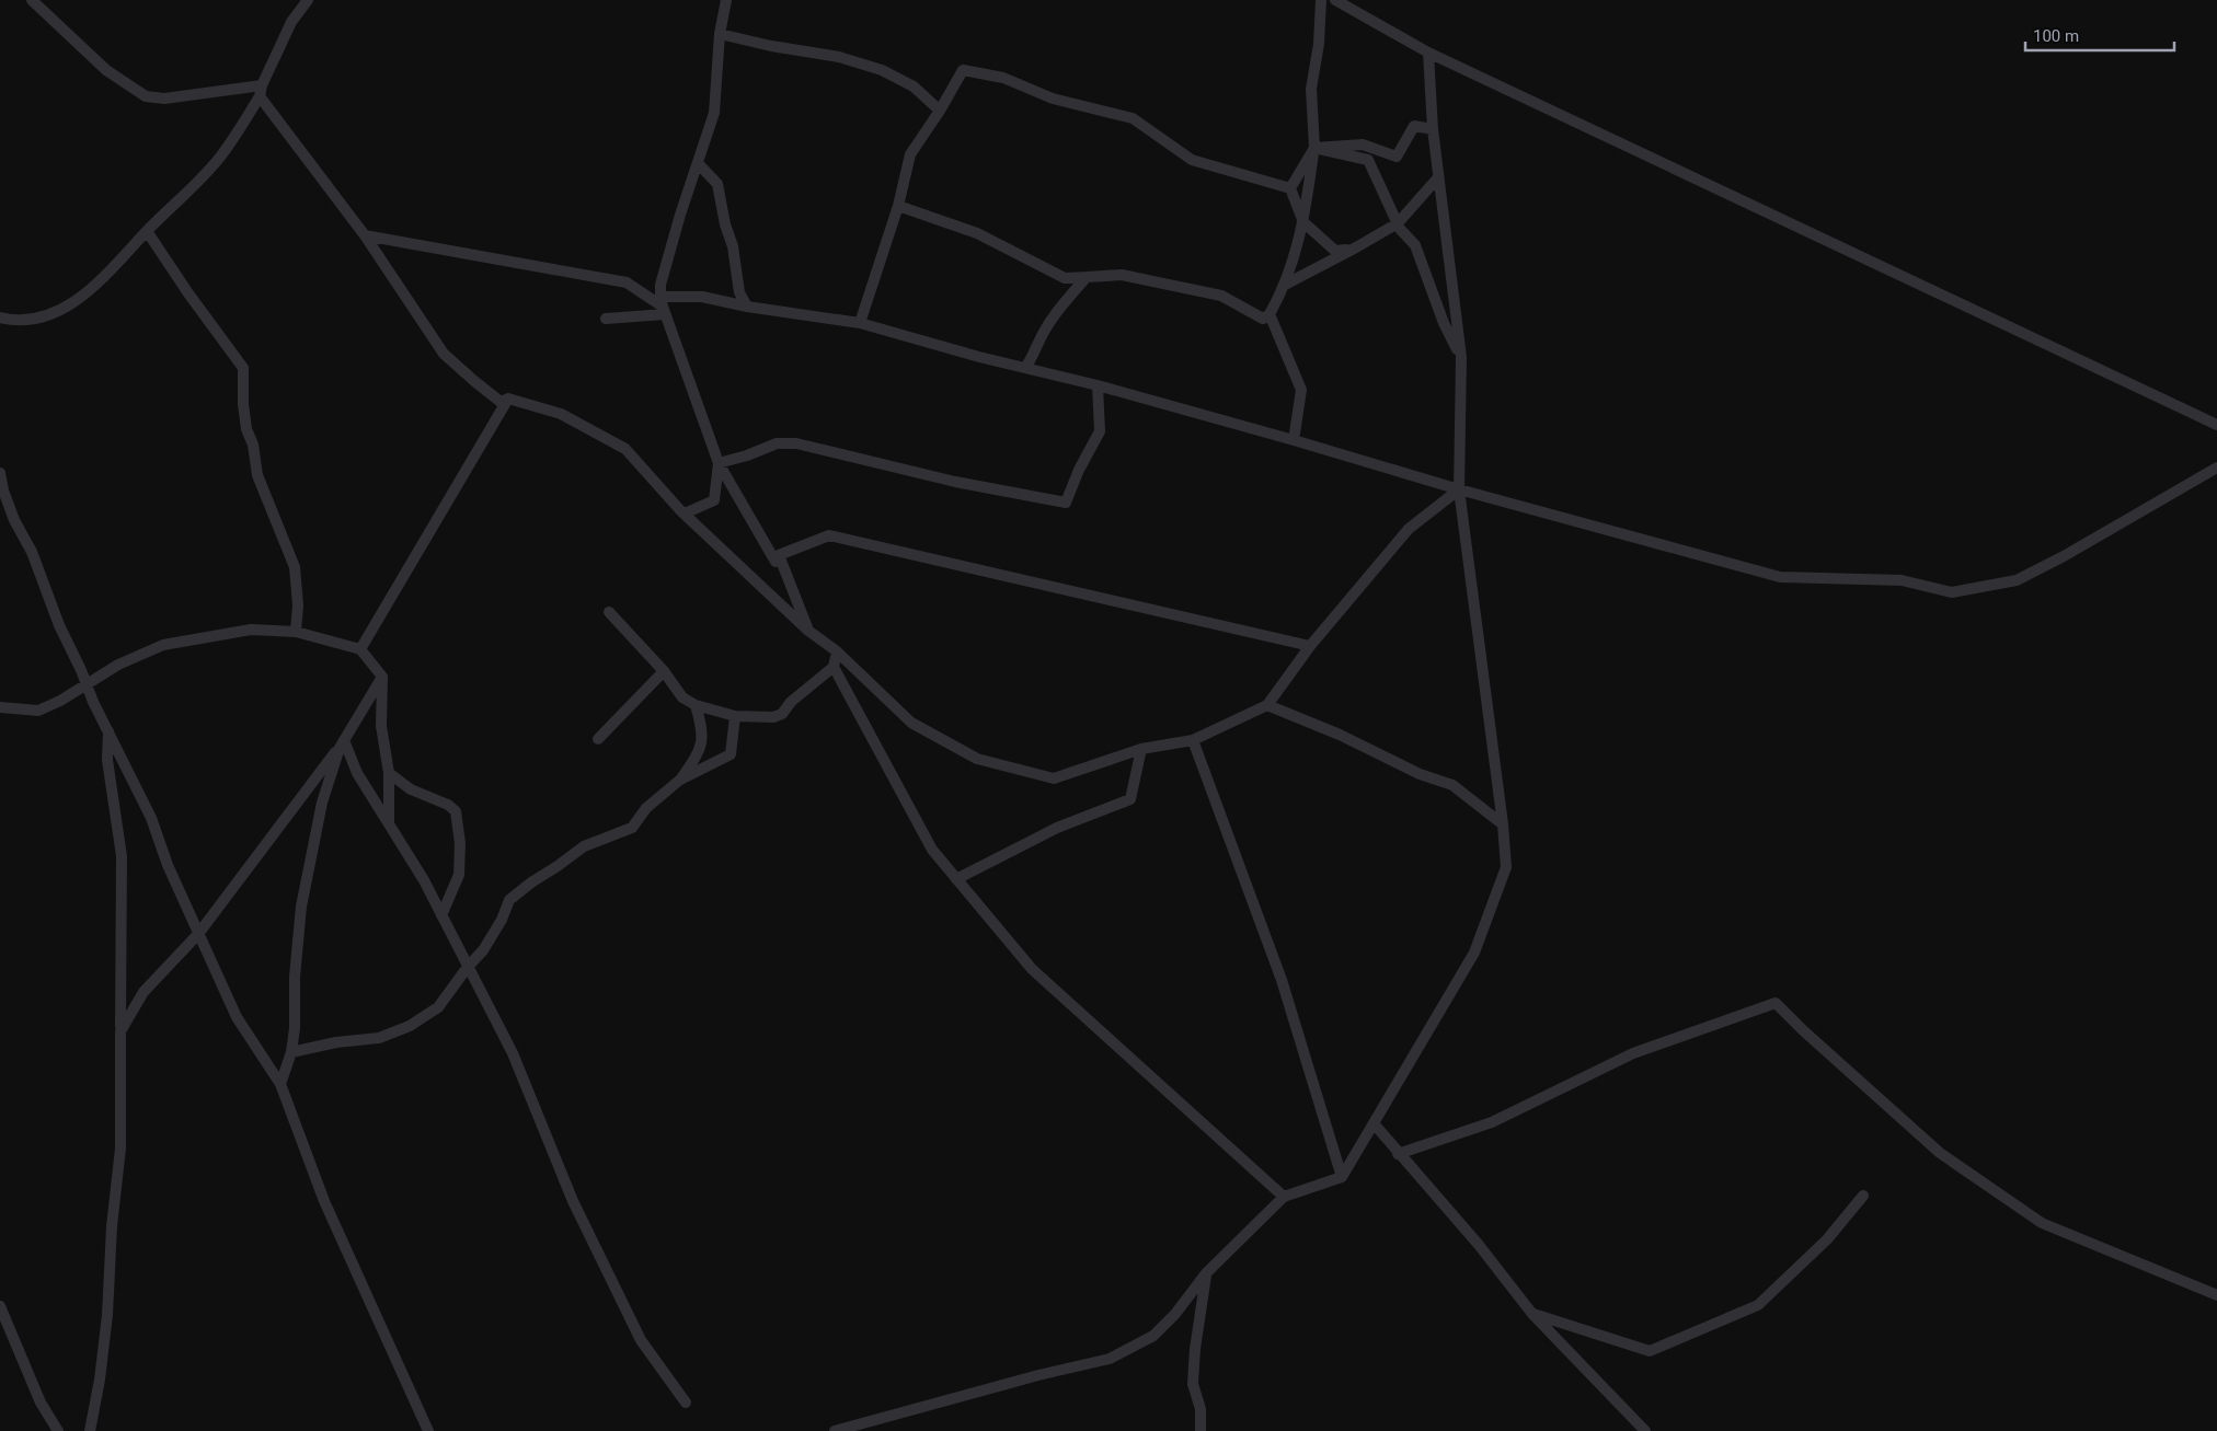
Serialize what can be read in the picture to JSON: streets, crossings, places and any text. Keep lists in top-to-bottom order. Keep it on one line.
{"scale_bar":"100 m"}
